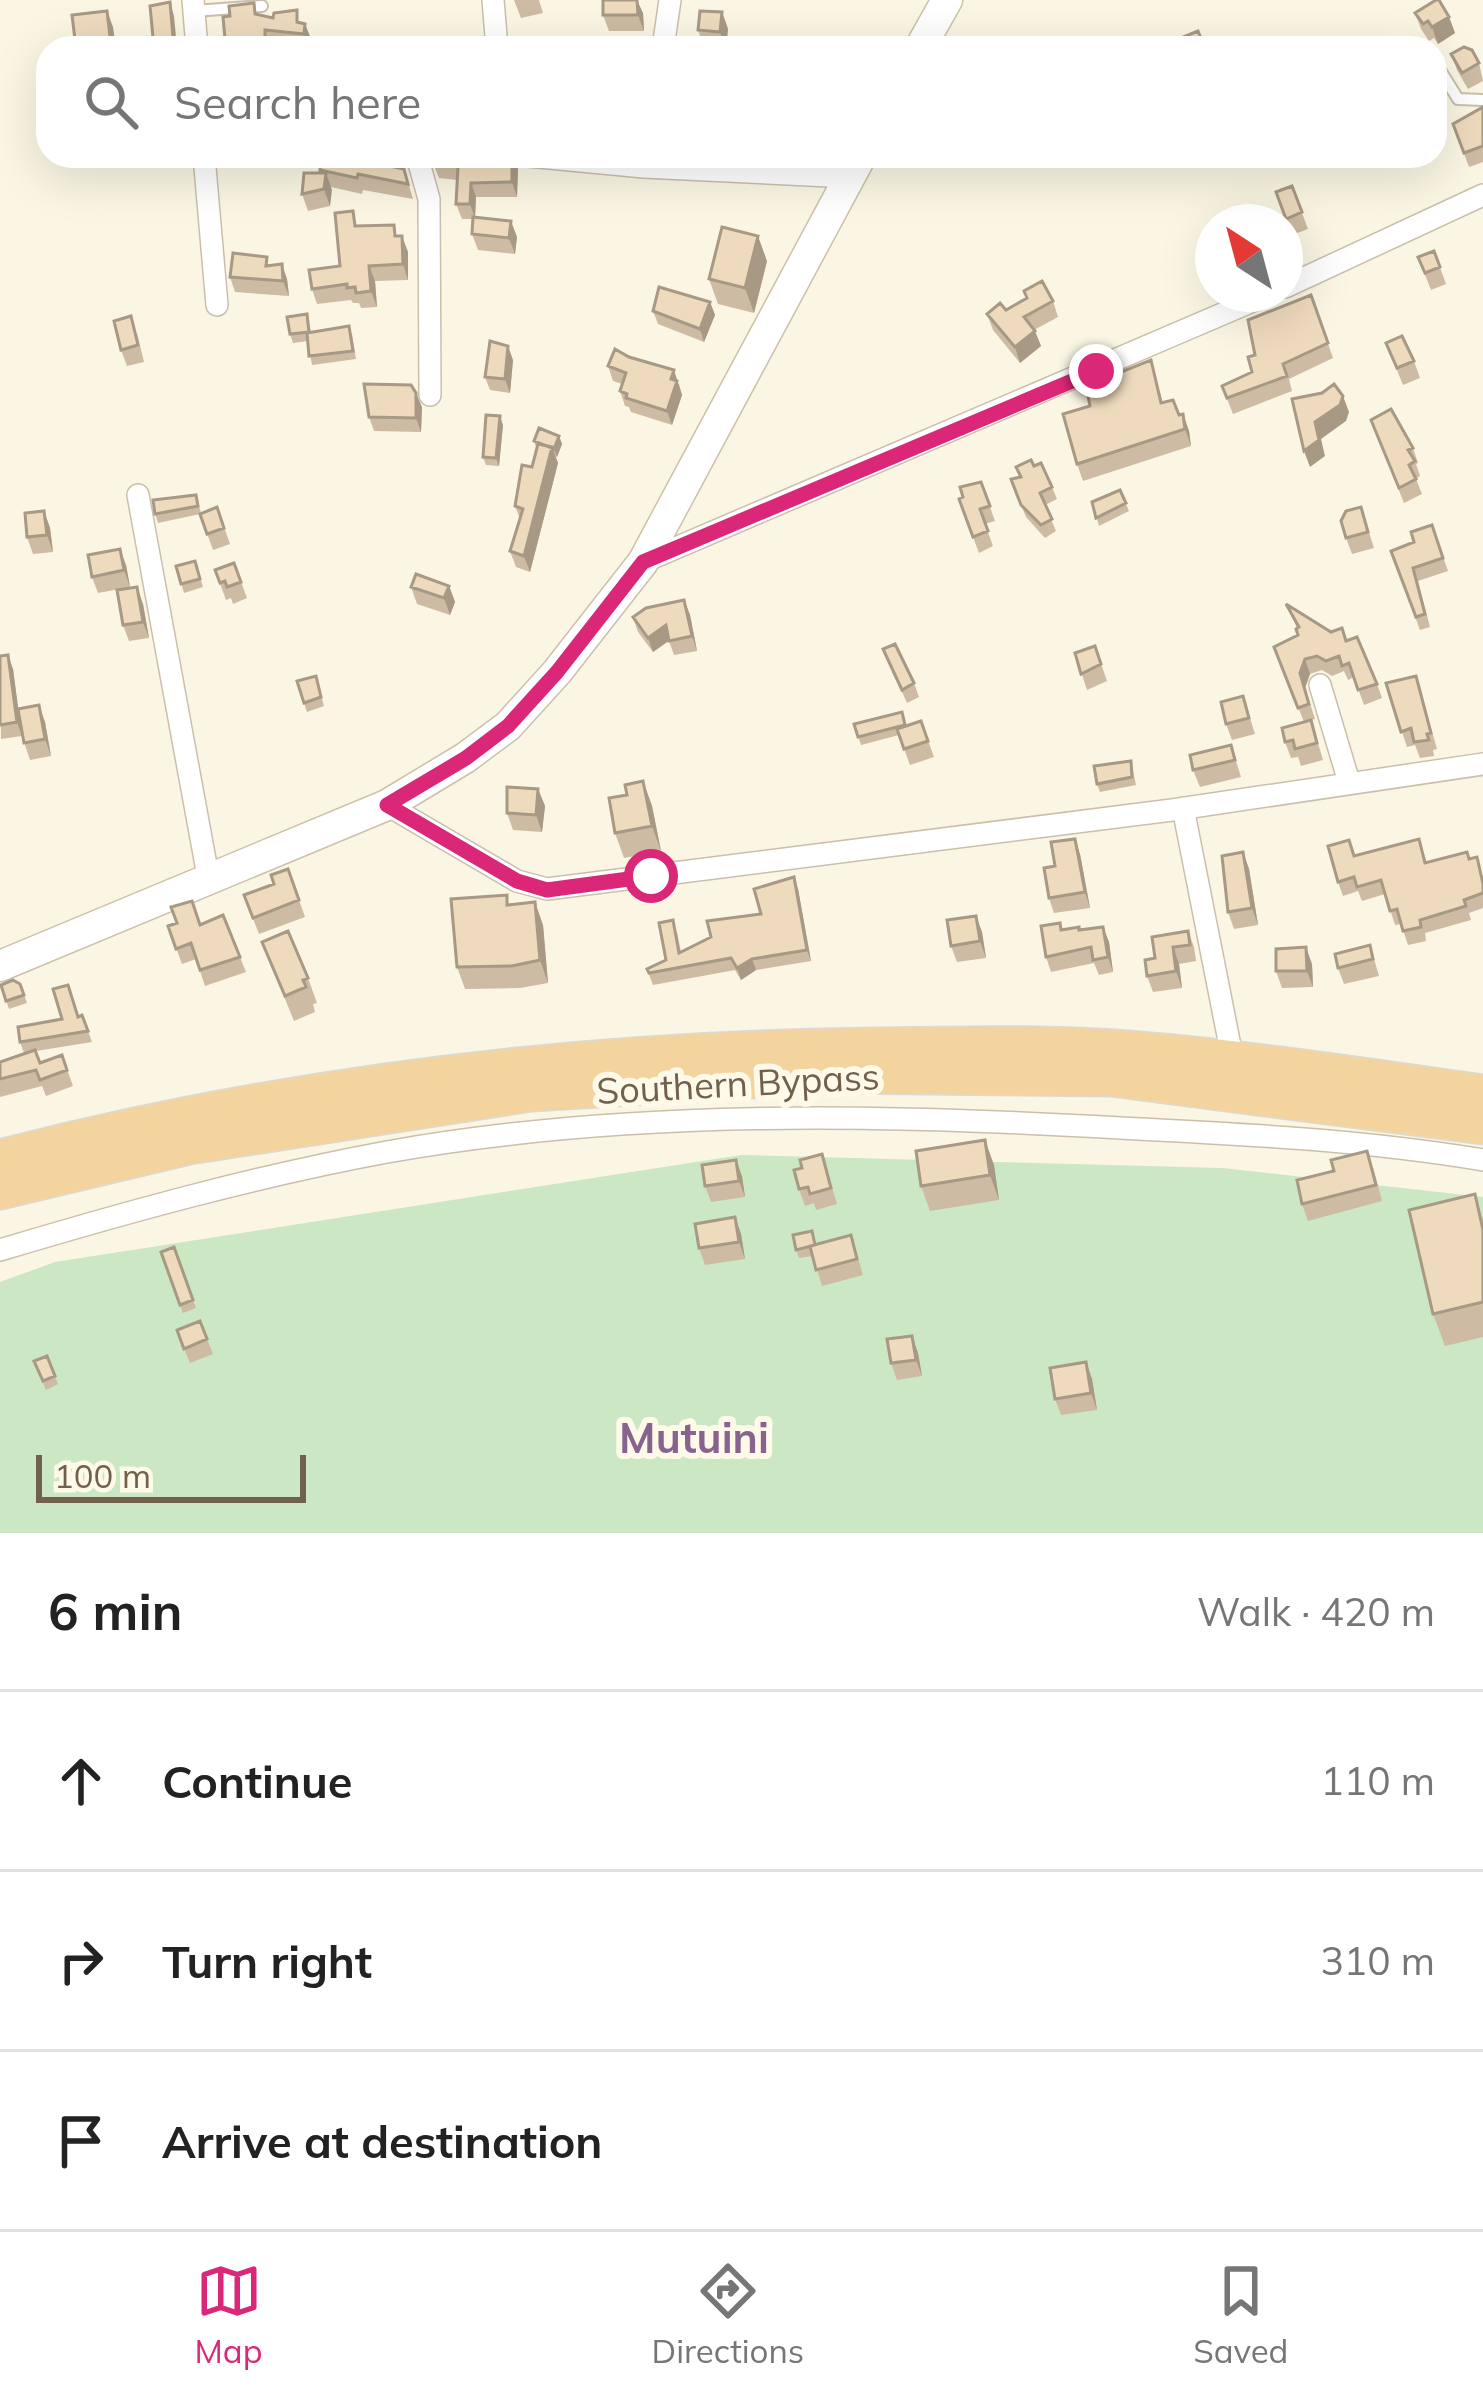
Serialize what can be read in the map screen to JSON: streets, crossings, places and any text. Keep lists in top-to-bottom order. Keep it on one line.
{"streets":{"highway":["Southern Bypass"]},"districts":["Mutuini"],"scale_bar":"100 m","north":"top left","page":{"search":"Search here","scale":"100 m","heading":["6 min","Walk · 420 m"],"list":[["Continue","110 m"],["Turn right","310 m"],"Arrive at destination"],"nav":["Map","Directions","Saved"]}}
